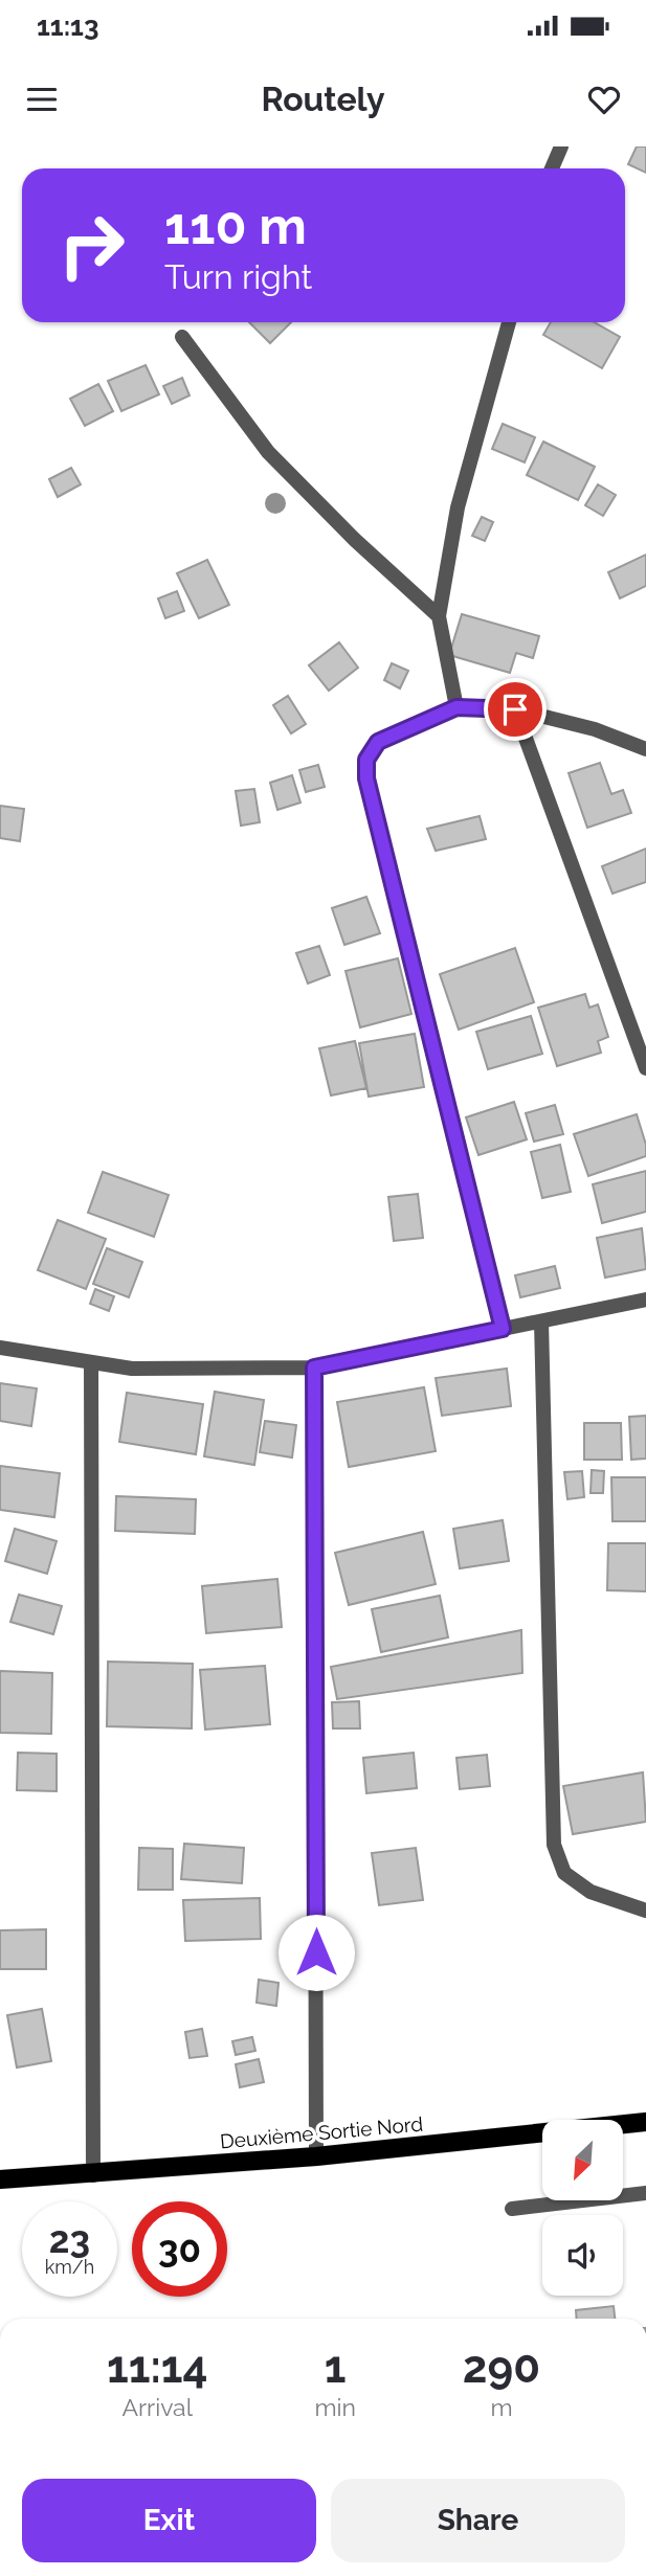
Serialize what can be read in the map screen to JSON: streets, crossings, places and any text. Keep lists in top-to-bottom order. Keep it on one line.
{"streets":{"main road":["Deuxième Sortie Nord"]},"north":"bottom left","page":{"status":"11:13","header":"Routely","turn":["110 m","Turn right"],"speed":"23 km/h","limit":"30","eta":["11:14","Arrival","1","min","290","m"],"buttons":["Exit","Share"]}}
